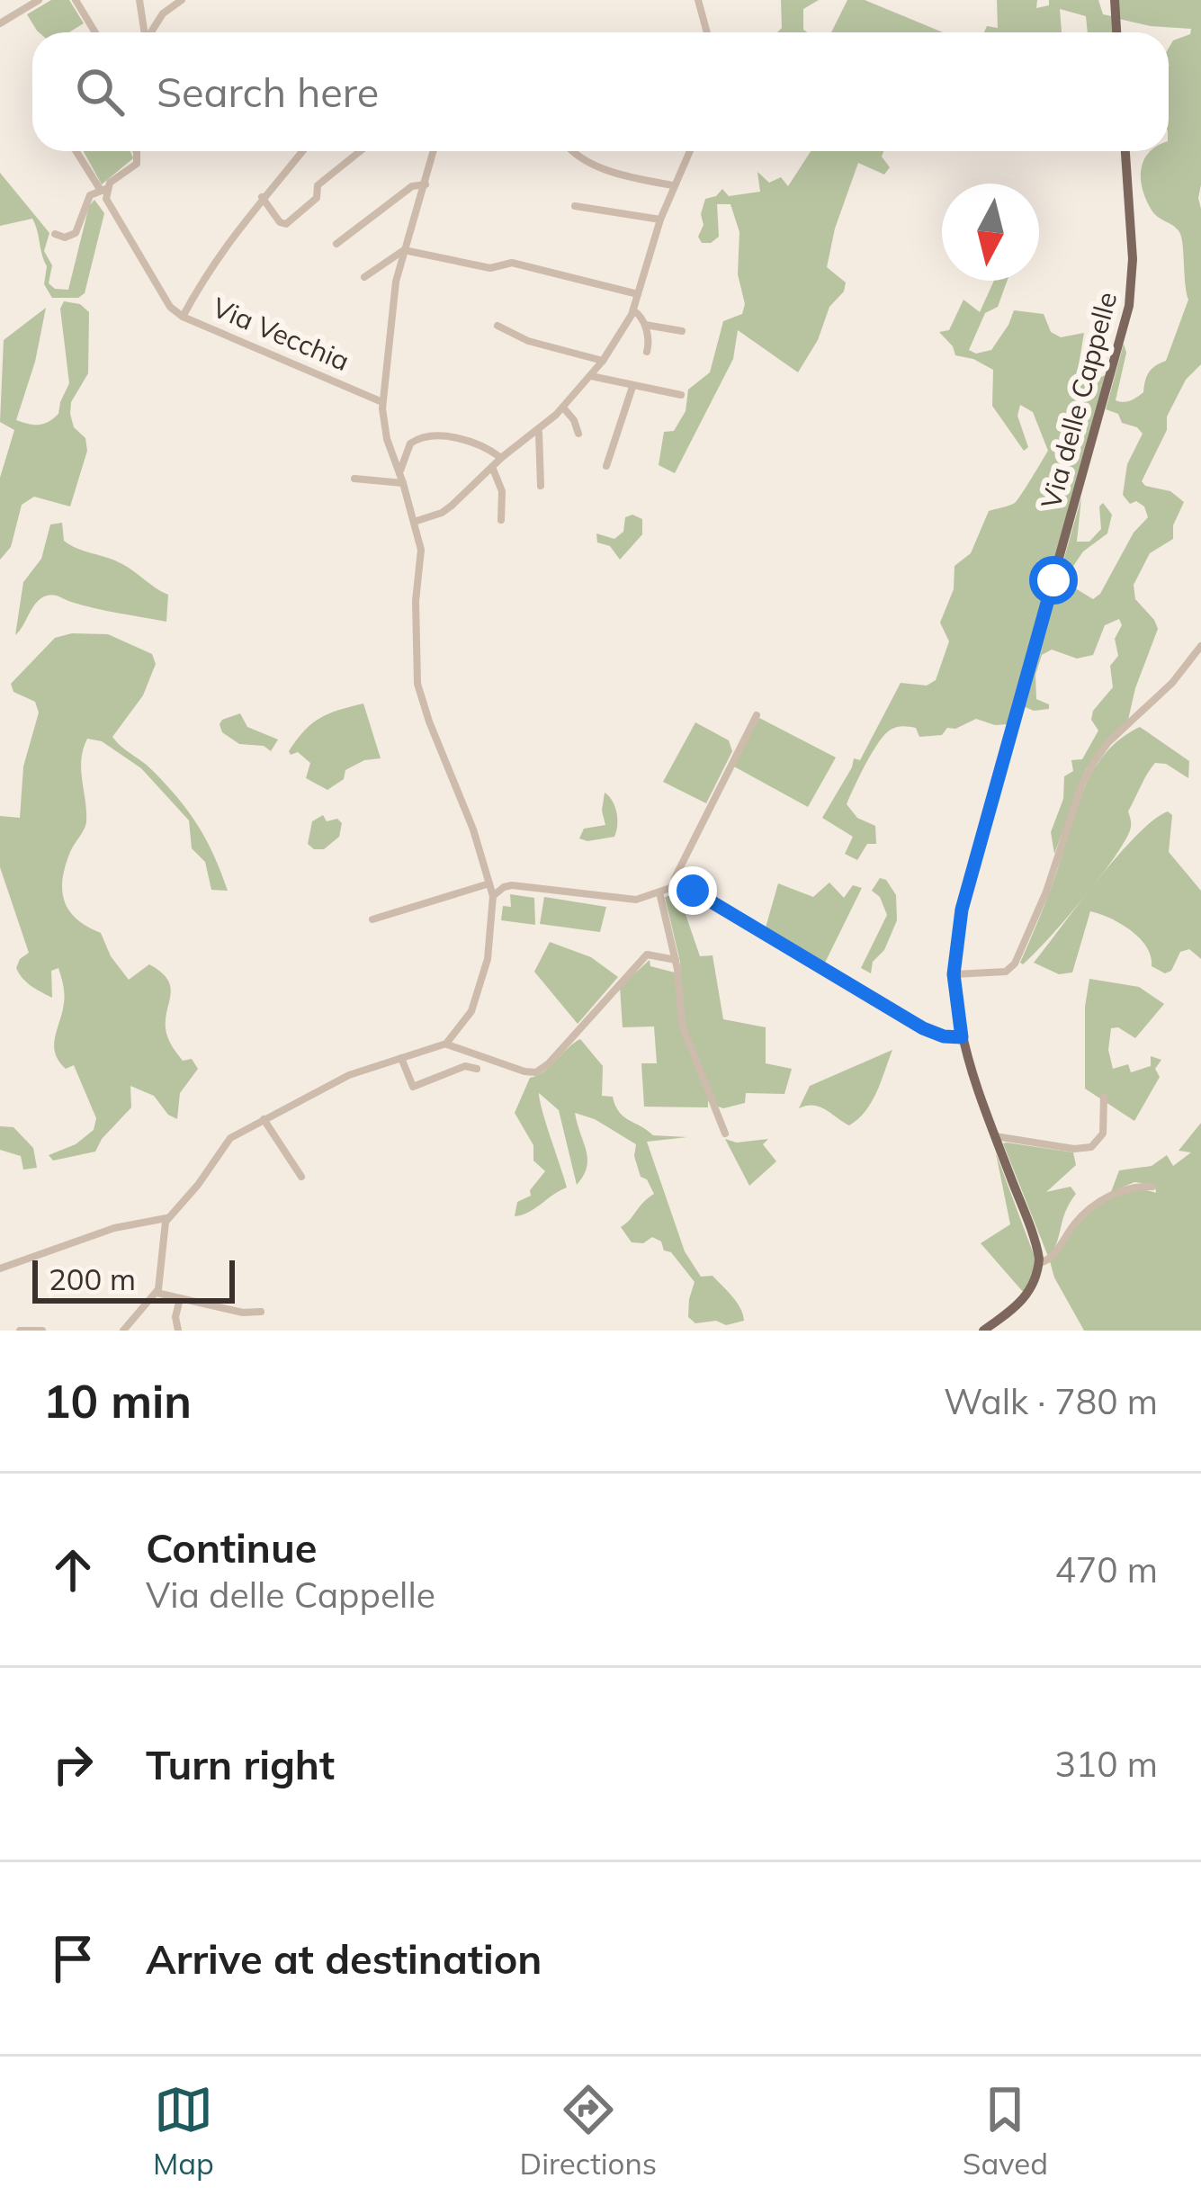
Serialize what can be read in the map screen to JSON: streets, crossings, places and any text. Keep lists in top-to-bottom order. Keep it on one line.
{"streets":{"main road":["Via delle Cappelle"],"street":["Via Vecchia"]},"scale_bar":"200 m","north":"bottom","page":{"search":"Search here","scale":"200 m","heading":["10 min","Walk · 780 m"],"list":[["Continue","Via delle Cappelle","470 m"],["Turn right","310 m"],"Arrive at destination"],"nav":["Map","Directions","Saved"]}}
